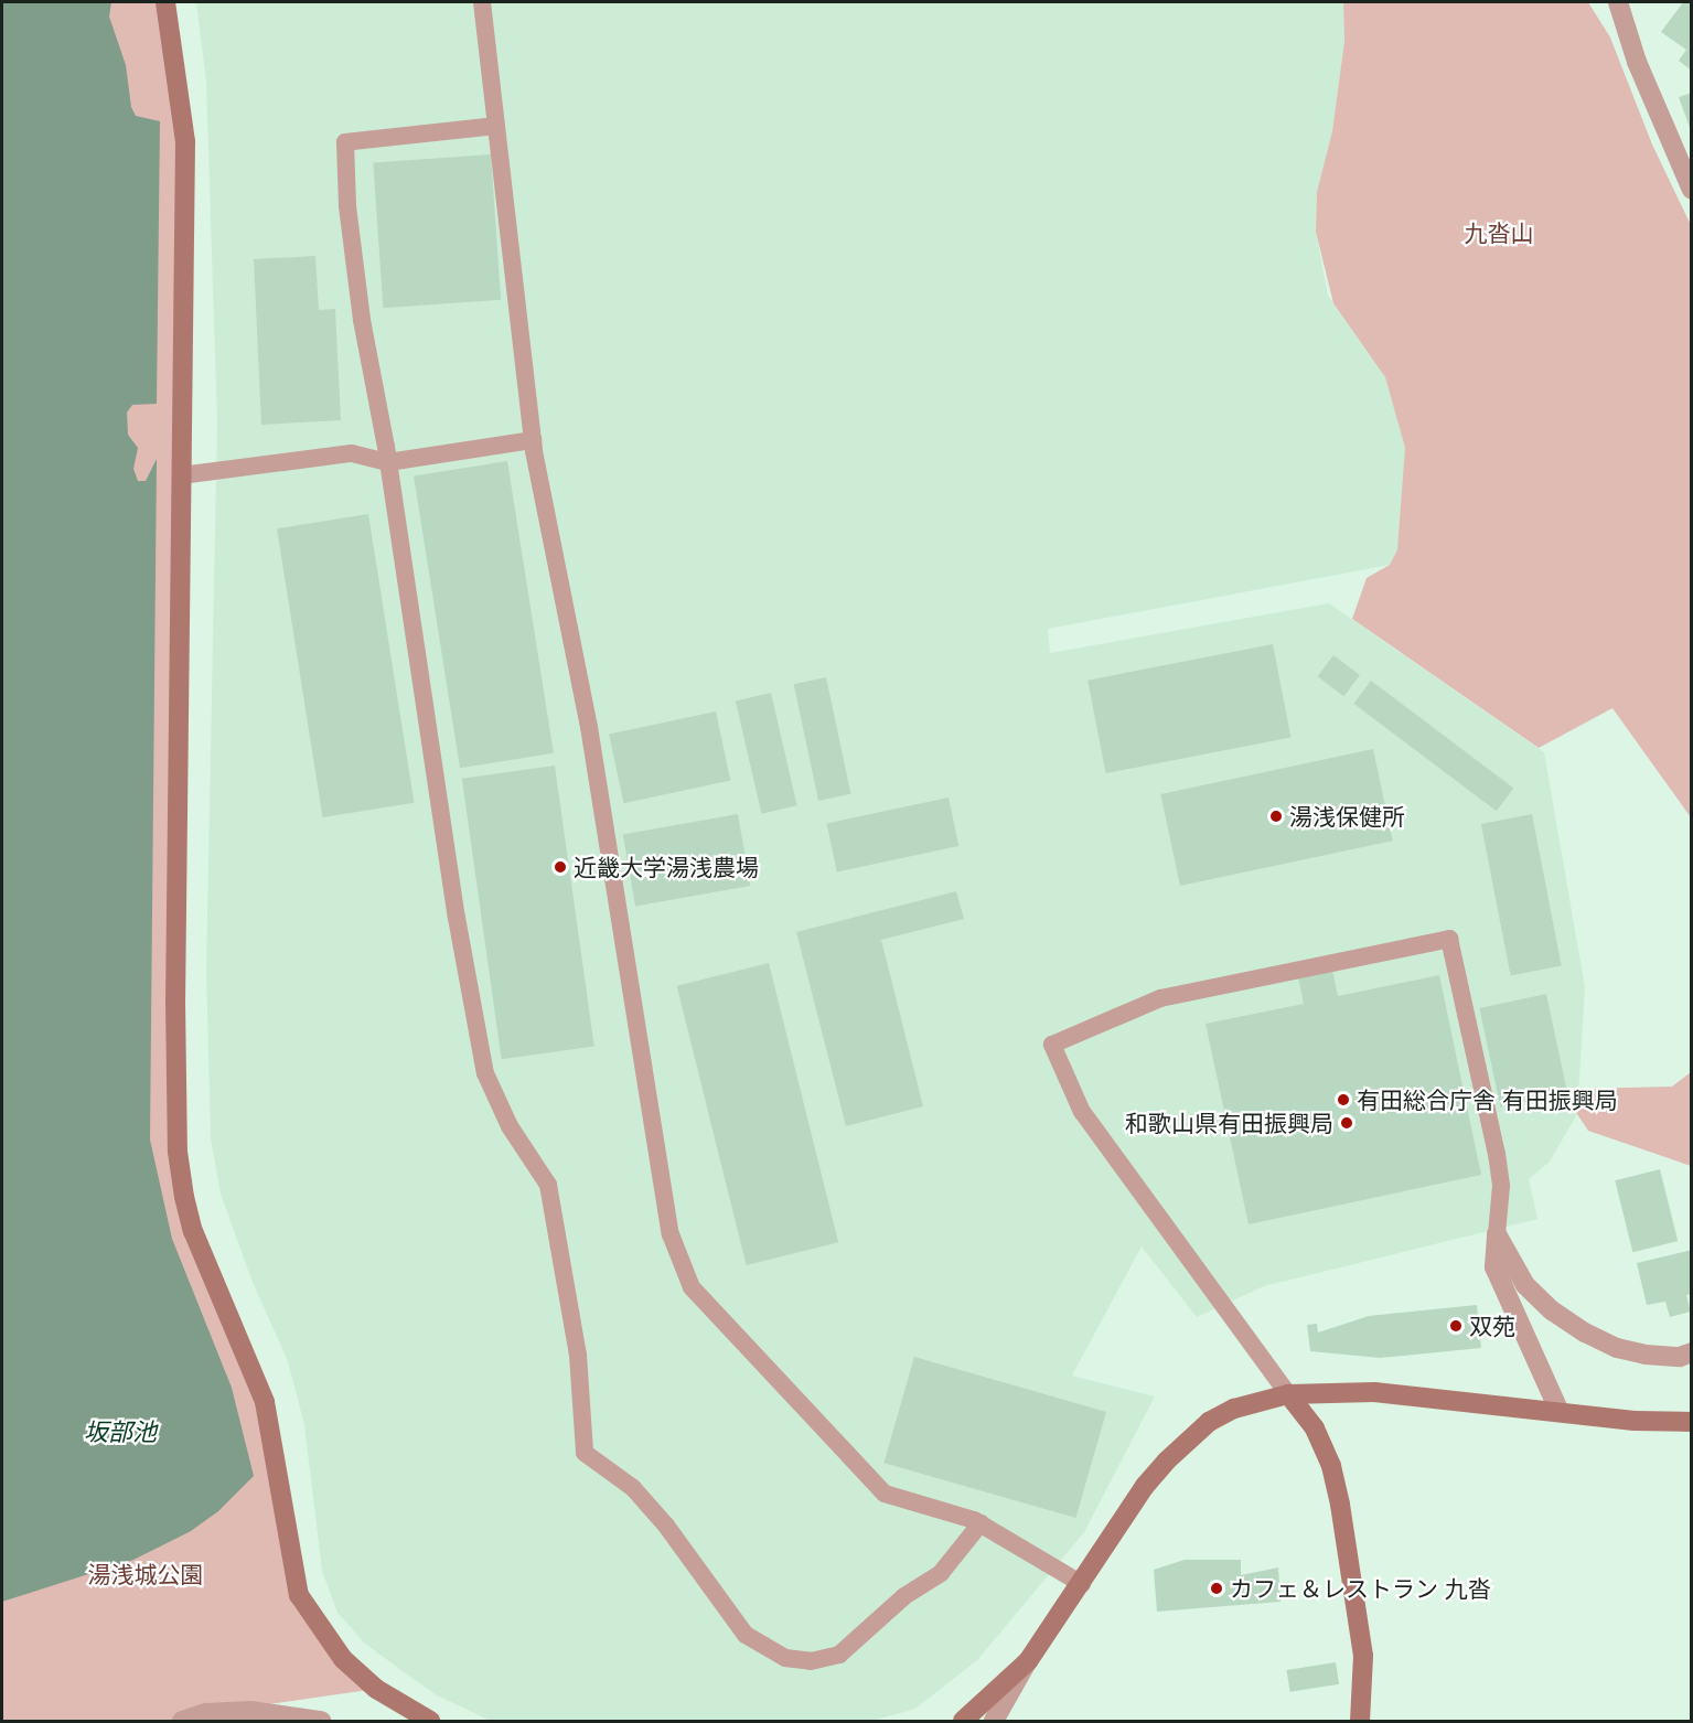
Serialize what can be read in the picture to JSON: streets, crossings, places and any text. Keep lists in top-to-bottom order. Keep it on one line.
{"water":["坂部池"],"parks":["九沓山","湯浅城公園"],"places":["湯浅保健所","近畿大学湯浅農場","有田総合庁舎 有田振興局","和歌山県有田振興局","双苑","カフェ＆レストラン 九沓"]}
